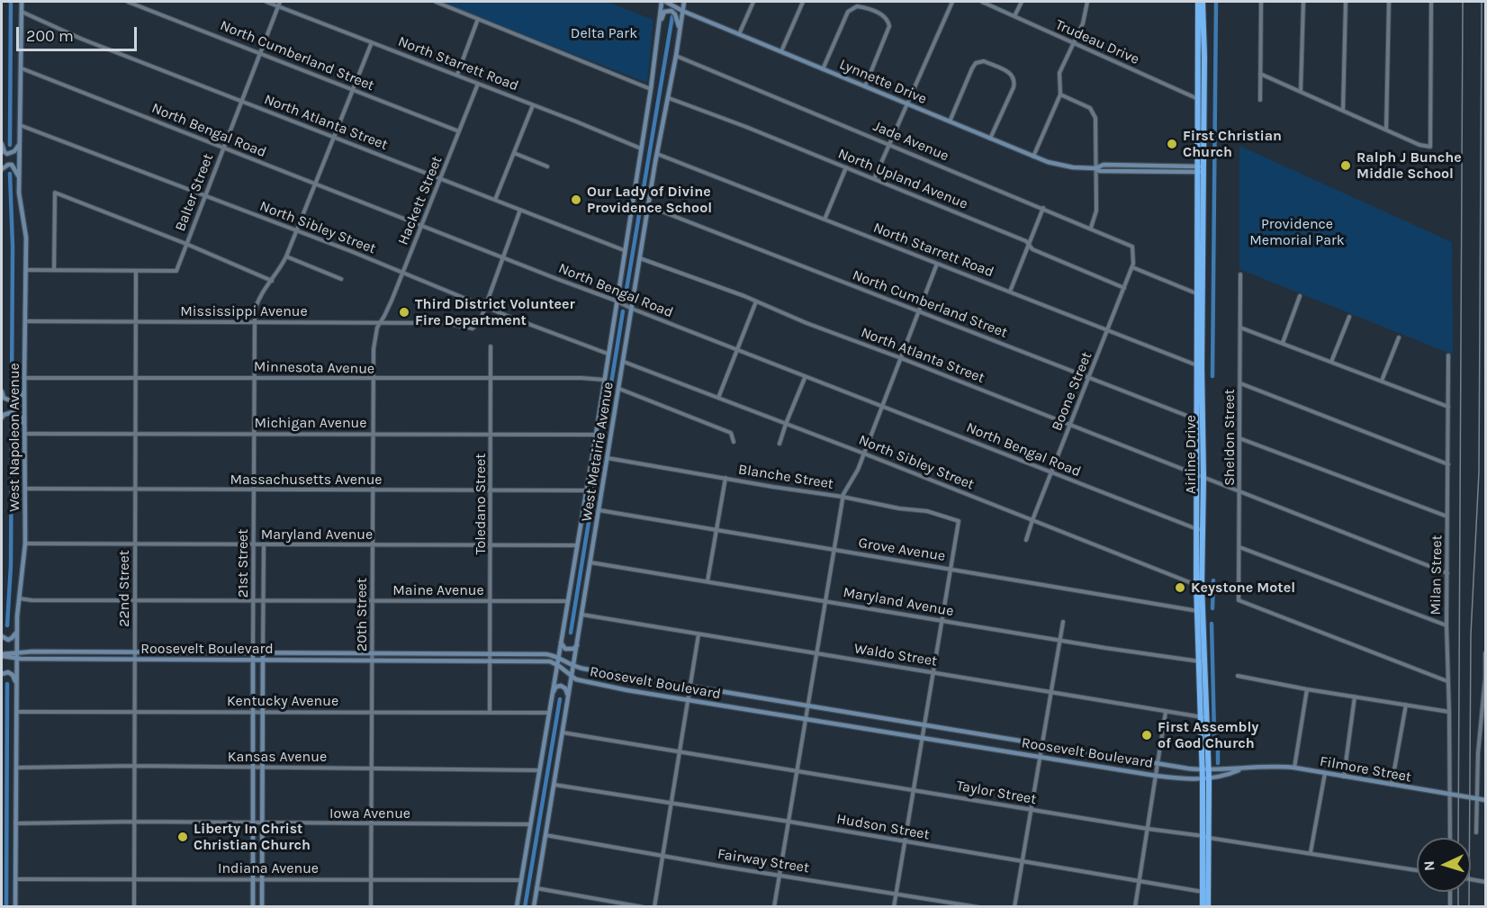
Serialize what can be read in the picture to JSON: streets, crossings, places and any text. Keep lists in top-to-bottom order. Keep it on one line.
{"streets":{"highway":["Airline Drive"],"street":["Trudeau Drive","North Cumberland Street","North Starrett Road","Lynnette Drive","North Atlanta Street","North Bengal Road","Jade Avenue","North Upland Avenue","Balter Street","Hackett Street","North Sibley Street","Mississippi Avenue","Minnesota Avenue","Boone Street","Michigan Avenue","West Napoleon Avenue","Sheldon Street","West Metairie Avenue","Blanche Street","Massachusetts Avenue","Toledano Street","Maryland Avenue","Grove Avenue","21st Street","Milan Street","22nd Street","Maine Avenue","20th Street","Roosevelt Boulevard","Waldo Street","Kentucky Avenue","Kansas Avenue","Filmore Street","Taylor Street","Iowa Avenue","Hudson Street","Fairway Street","Indiana Avenue"]},"crossings":[["Trudeau Drive","Airline Drive"],["North Cumberland Street","Balter Street"],["North Cumberland Street","Hackett Street"],["North Cumberland Street","Boone Street"],["North Cumberland Street","West Metairie Avenue"],["North Cumberland Street","Airline Drive"],["North Cumberland Street","21st Street"],["North Starrett Road","Balter Street"],["North Starrett Road","Hackett Street"],["North Starrett Road","Boone Street"],["North Starrett Road","West Metairie Avenue"],["North Starrett Road","Airline Drive"],["North Starrett Road","21st Street"],["Lynnette Drive","West Metairie Avenue"],["Lynnette Drive","Airline Drive"],["North Atlanta Street","Balter Street"],["North Atlanta Street","Hackett Street"],["North Atlanta Street","Boone Street"],["North Atlanta Street","West Napoleon Avenue"],["North Atlanta Street","Sheldon Street"],["North Atlanta Street","West Metairie Avenue"],["North Atlanta Street","Airline Drive"],["North Atlanta Street","21st Street"],["North Atlanta Street","Milan Street"],["North Bengal Road","Balter Street"],["North Bengal Road","Hackett Street"],["North Bengal Road","Boone Street"],["North Bengal Road","West Napoleon Avenue"],["North Bengal Road","West Metairie Avenue"],["North Bengal Road","Airline Drive"],["North Bengal Road","21st Street"],["Jade Avenue","Boone Street"],["Jade Avenue","West Metairie Avenue"],["North Upland Avenue","Boone Street"],["North Upland Avenue","West Metairie Avenue"],["Balter Street","North Sibley Street"],["Balter Street","22nd Street"],["Hackett Street","North Sibley Street"],["Hackett Street","Mississippi Avenue"],["Hackett Street","20th Street"],["North Sibley Street","Mississippi Avenue"],["North Sibley Street","Boone Street"],["North Sibley Street","West Napoleon Avenue"],["North Sibley Street","West Metairie Avenue"],["North Sibley Street","Airline Drive"],["North Sibley Street","21st Street"],["Mississippi Avenue","West Napoleon Avenue"],["Mississippi Avenue","21st Street"],["Mississippi Avenue","22nd Street"],["Mississippi Avenue","20th Street"],["Minnesota Avenue","West Napoleon Avenue"],["Minnesota Avenue","West Metairie Avenue"],["Minnesota Avenue","Toledano Street"],["Minnesota Avenue","21st Street"],["Minnesota Avenue","22nd Street"],["Minnesota Avenue","20th Street"],["Michigan Avenue","West Napoleon Avenue"],["Michigan Avenue","West Metairie Avenue"],["Michigan Avenue","Toledano Street"],["Michigan Avenue","21st Street"],["Michigan Avenue","22nd Street"],["Michigan Avenue","20th Street"],["West Napoleon Avenue","Massachusetts Avenue"],["West Napoleon Avenue","Maryland Avenue"],["West Napoleon Avenue","Maine Avenue"],["West Napoleon Avenue","Roosevelt Boulevard"],["West Napoleon Avenue","Kentucky Avenue"],["West Napoleon Avenue","Kansas Avenue"],["West Napoleon Avenue","Iowa Avenue"],["West Napoleon Avenue","Indiana Avenue"],["Sheldon Street","Milan Street"],["West Metairie Avenue","Blanche Street"],["West Metairie Avenue","Massachusetts Avenue"],["West Metairie Avenue","Maryland Avenue"],["West Metairie Avenue","Grove Avenue"],["West Metairie Avenue","Maine Avenue"],["West Metairie Avenue","Roosevelt Boulevard"],["West Metairie Avenue","Waldo Street"],["West Metairie Avenue","Kentucky Avenue"],["West Metairie Avenue","Kansas Avenue"],["West Metairie Avenue","Taylor Street"],["West Metairie Avenue","Iowa Avenue"],["West Metairie Avenue","Hudson Street"],["West Metairie Avenue","Fairway Street"],["West Metairie Avenue","Indiana Avenue"],["Airline Drive","Maryland Avenue"],["Airline Drive","Grove Avenue"],["Airline Drive","Roosevelt Boulevard"],["Airline Drive","Waldo Street"],["Airline Drive","Filmore Street"],["Airline Drive","Taylor Street"],["Airline Drive","Hudson Street"],["Blanche Street","Grove Avenue"],["Massachusetts Avenue","Toledano Street"],["Massachusetts Avenue","21st Street"],["Massachusetts Avenue","22nd Street"],["Massachusetts Avenue","20th Street"],["Toledano Street","Maryland Avenue"],["Toledano Street","Maine Avenue"],["Toledano Street","Roosevelt Boulevard"],["Toledano Street","Kentucky Avenue"],["Maryland Avenue","21st Street"],["Maryland Avenue","22nd Street"],["Maryland Avenue","20th Street"],["21st Street","Maine Avenue"],["21st Street","Roosevelt Boulevard"],["21st Street","Kentucky Avenue"],["21st Street","Kansas Avenue"],["21st Street","Iowa Avenue"],["21st Street","Indiana Avenue"],["Milan Street","Filmore Street"],["22nd Street","Maine Avenue"],["22nd Street","Roosevelt Boulevard"],["22nd Street","Kentucky Avenue"],["22nd Street","Kansas Avenue"],["22nd Street","Iowa Avenue"],["22nd Street","Indiana Avenue"],["Maine Avenue","20th Street"],["20th Street","Roosevelt Boulevard"],["20th Street","Kentucky Avenue"],["20th Street","Kansas Avenue"],["20th Street","Iowa Avenue"],["20th Street","Indiana Avenue"],["Roosevelt Boulevard","Filmore Street"]],"parks":["Delta Park","Providence Memorial Park"],"places":["First Christian Church","Ralph J Bunche Middle School","Our Lady of Divine Providence School","Third District Volunteer Fire Department","Keystone Motel","First Assembly of God Church","Liberty In Christ Christian Church"],"scale_bar":"200 m","north":"left"}
